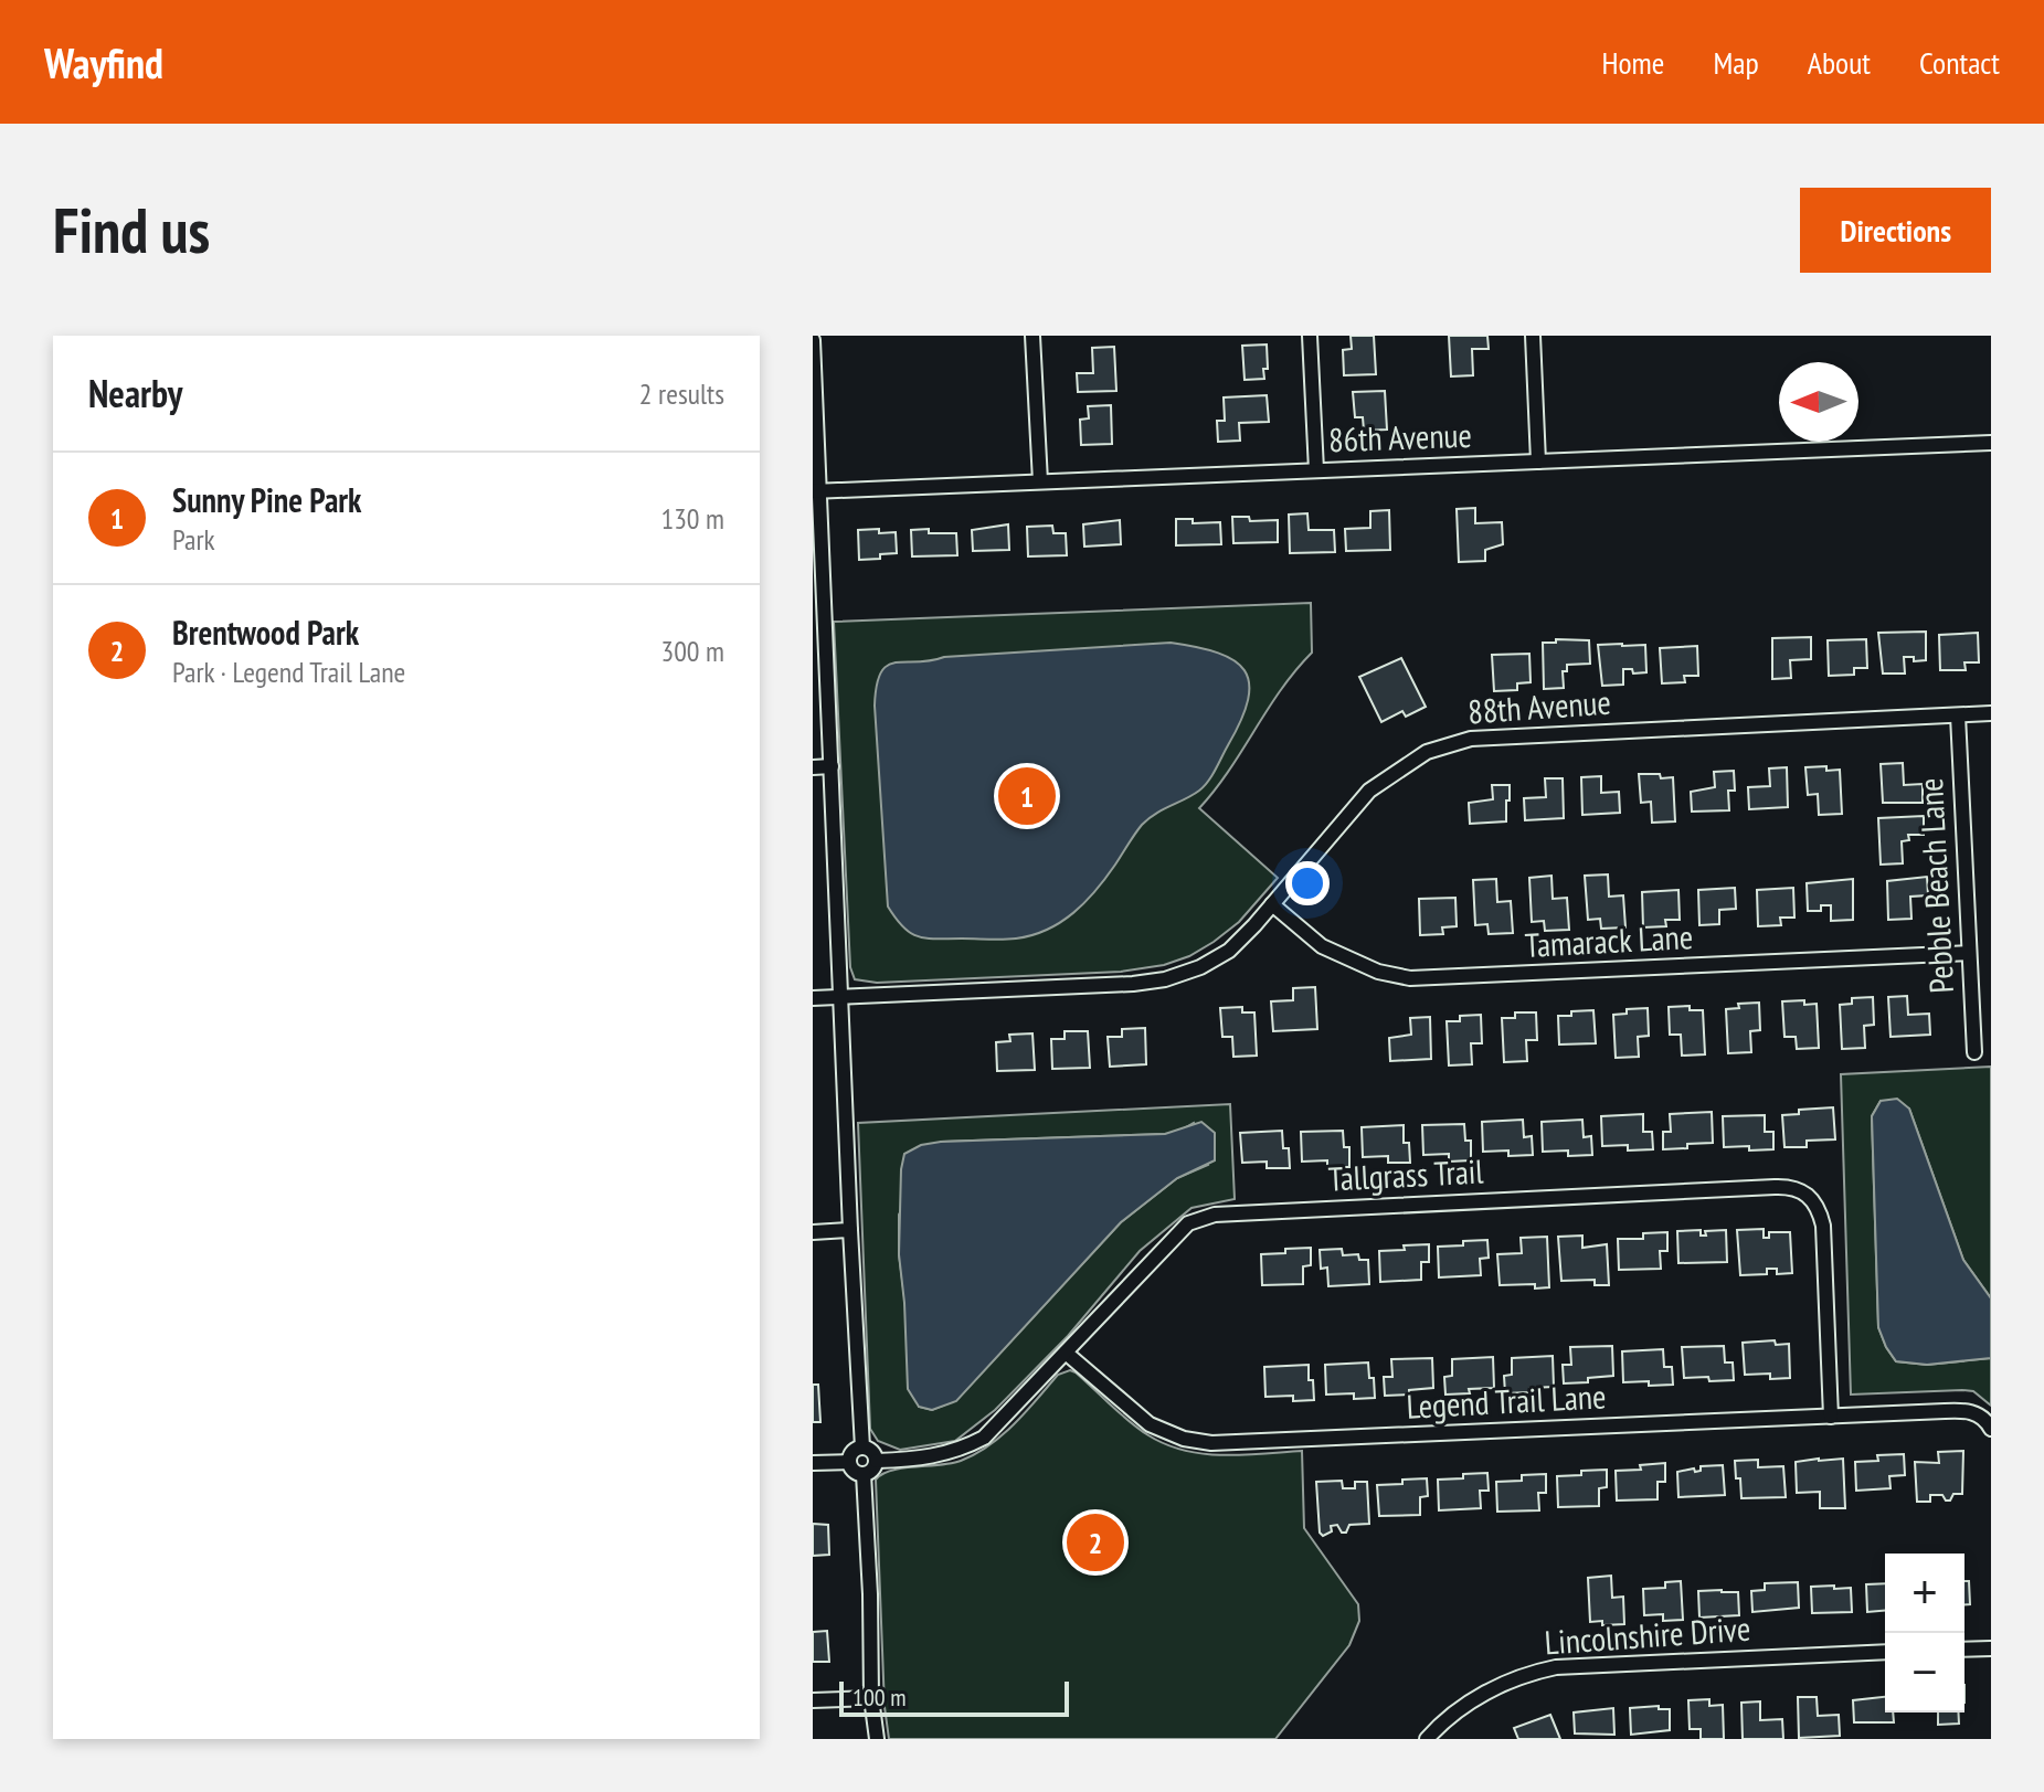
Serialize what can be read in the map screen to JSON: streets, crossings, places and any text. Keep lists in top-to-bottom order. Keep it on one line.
{"streets":{"street":["86th Avenue","88th Avenue","Pebble Beach Lane","Tamarack Lane","Tallgrass Trail","Legend Trail Lane","Lincolnshire Drive"]},"crossings":[["88th Avenue","Pebble Beach Lane"],["88th Avenue","Tamarack Lane"],["Pebble Beach Lane","Tamarack Lane"],["Tallgrass Trail","Legend Trail Lane"]],"scale_bar":"100 m","north":"left","page":{"header":"Wayfind","nav":["Home","Map","About","Contact"],"buttons":"Directions","title":"Find us","heading":["Nearby","2 results"],"list":[{"mark":"1","name":"Sunny Pine Park","note":"Park","value":"130 m"},{"mark":"2","name":"Brentwood Park","note":"Park · Legend Trail Lane","value":"300 m"}],"pins":["1","2"],"map_buttons":["+","−"],"scale":"100 m"}}
